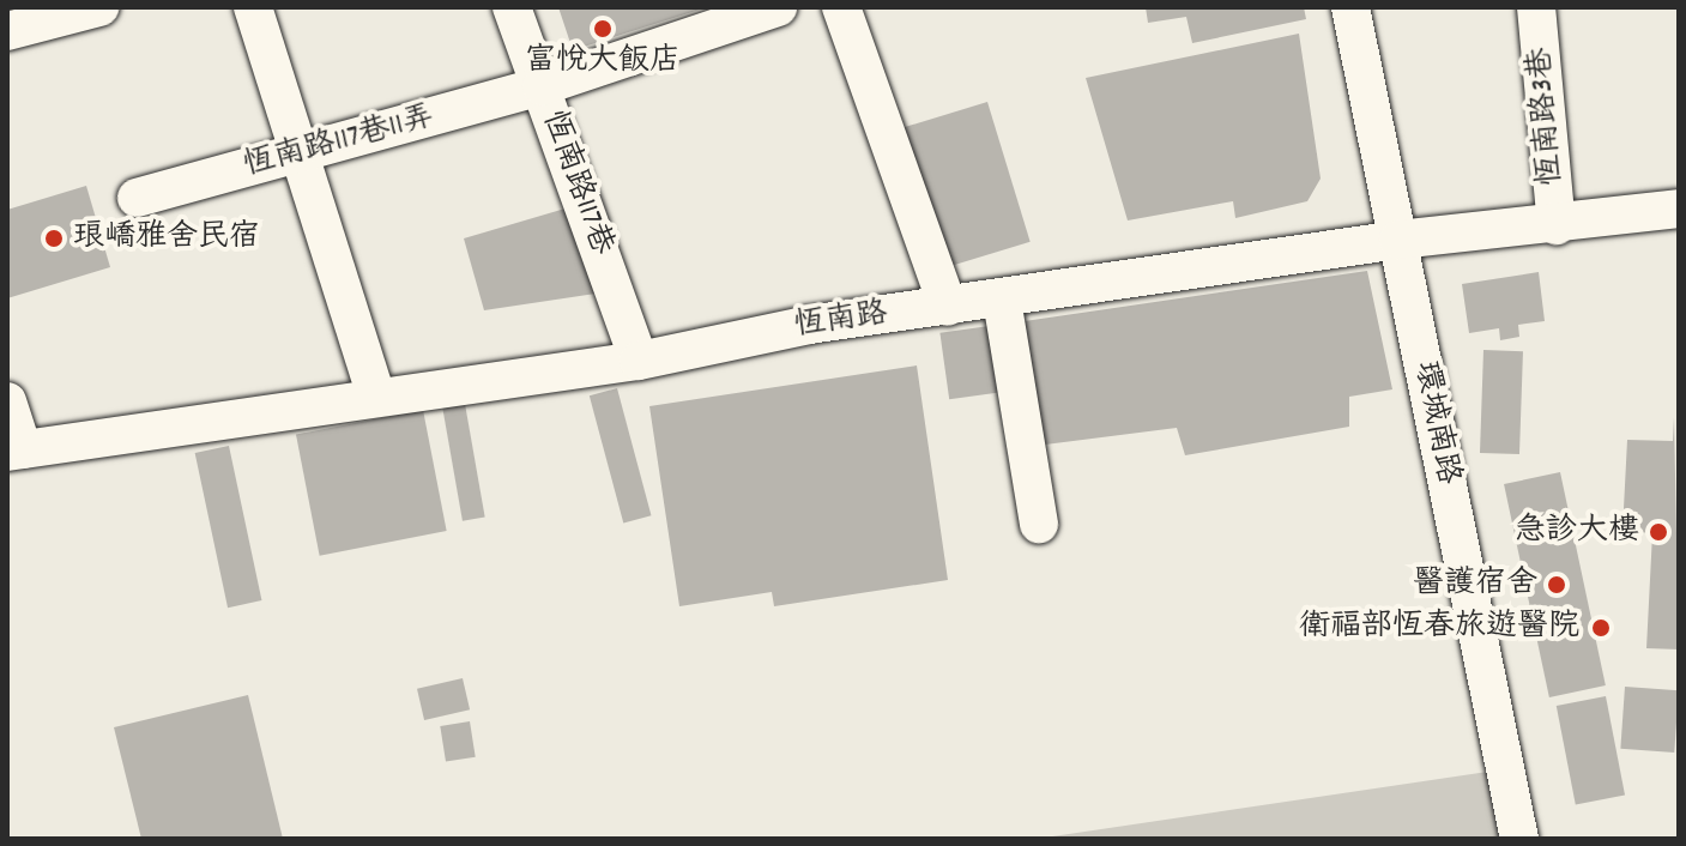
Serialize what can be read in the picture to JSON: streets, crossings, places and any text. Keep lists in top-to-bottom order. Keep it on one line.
{"streets":{"street":["恆南路3巷","恆南路117巷11弄","恆南路117巷","恆南路","環城南路"]},"crossings":[["恆南路3巷","恆南路"],["恆南路117巷11弄","恆南路117巷"],["恆南路117巷","恆南路"],["恆南路","環城南路"]],"places":["富悅大飯店","琅嶠雅舍民宿","急診大樓","醫護宿舍","衛福部恆春旅遊醫院"]}
